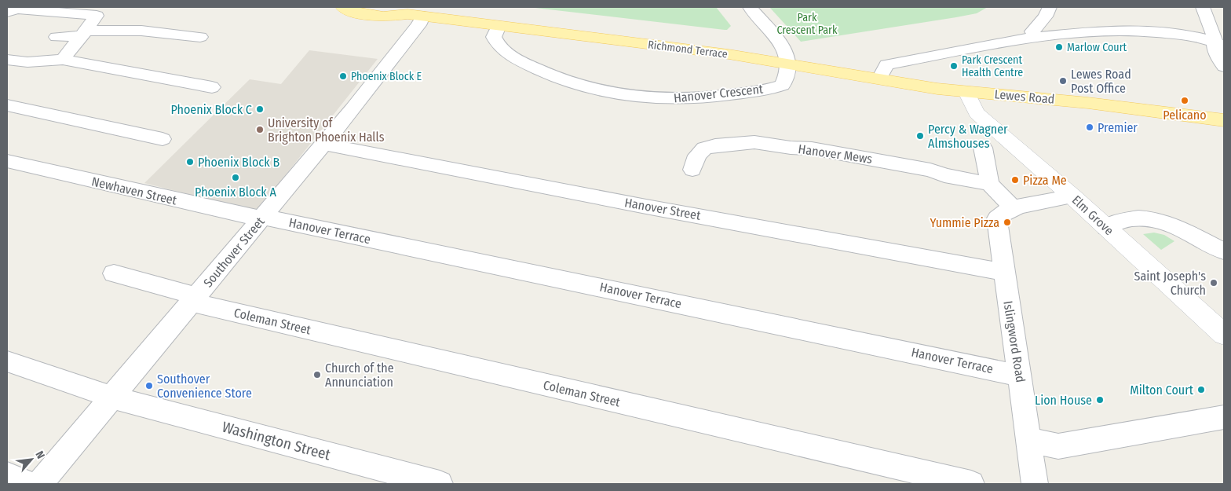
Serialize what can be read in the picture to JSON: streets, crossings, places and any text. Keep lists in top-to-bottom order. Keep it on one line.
{"streets":{"main road":["Richmond Terrace","Lewes Road"],"street":["Hanover Crescent","Hanover Mews","Newhaven Street","Hanover Street","Elm Grove","Hanover Terrace","Southover Street","Coleman Street","Islingword Road","Washington Street"]},"crossings":[["Richmond Terrace","Hanover Crescent"],["Richmond Terrace","Lewes Road"],["Richmond Terrace","Elm Grove"],["Richmond Terrace","Southover Street"],["Lewes Road","Elm Grove"],["Newhaven Street","Hanover Terrace"],["Newhaven Street","Southover Street"],["Hanover Street","Southover Street"],["Hanover Street","Islingword Road"],["Elm Grove","Islingword Road"],["Hanover Terrace","Southover Street"],["Hanover Terrace","Islingword Road"],["Southover Street","Coleman Street"],["Southover Street","Washington Street"]],"parks":["Park Crescent Park"],"places":["Marlow Court","Park Crescent Health Centre","Phoenix Block E","Lewes Road Post Office","Pelicano","Phoenix Block C","Premier","University of Brighton Phoenix Halls","Percy & Wagner Almshouses","Phoenix Block B","Phoenix Block A","Pizza Me","Yummie Pizza","Saint Joseph's Church","Church of the Annunciation","Southover Convenience Store","Milton Court","Lion House"],"north":"top right"}
